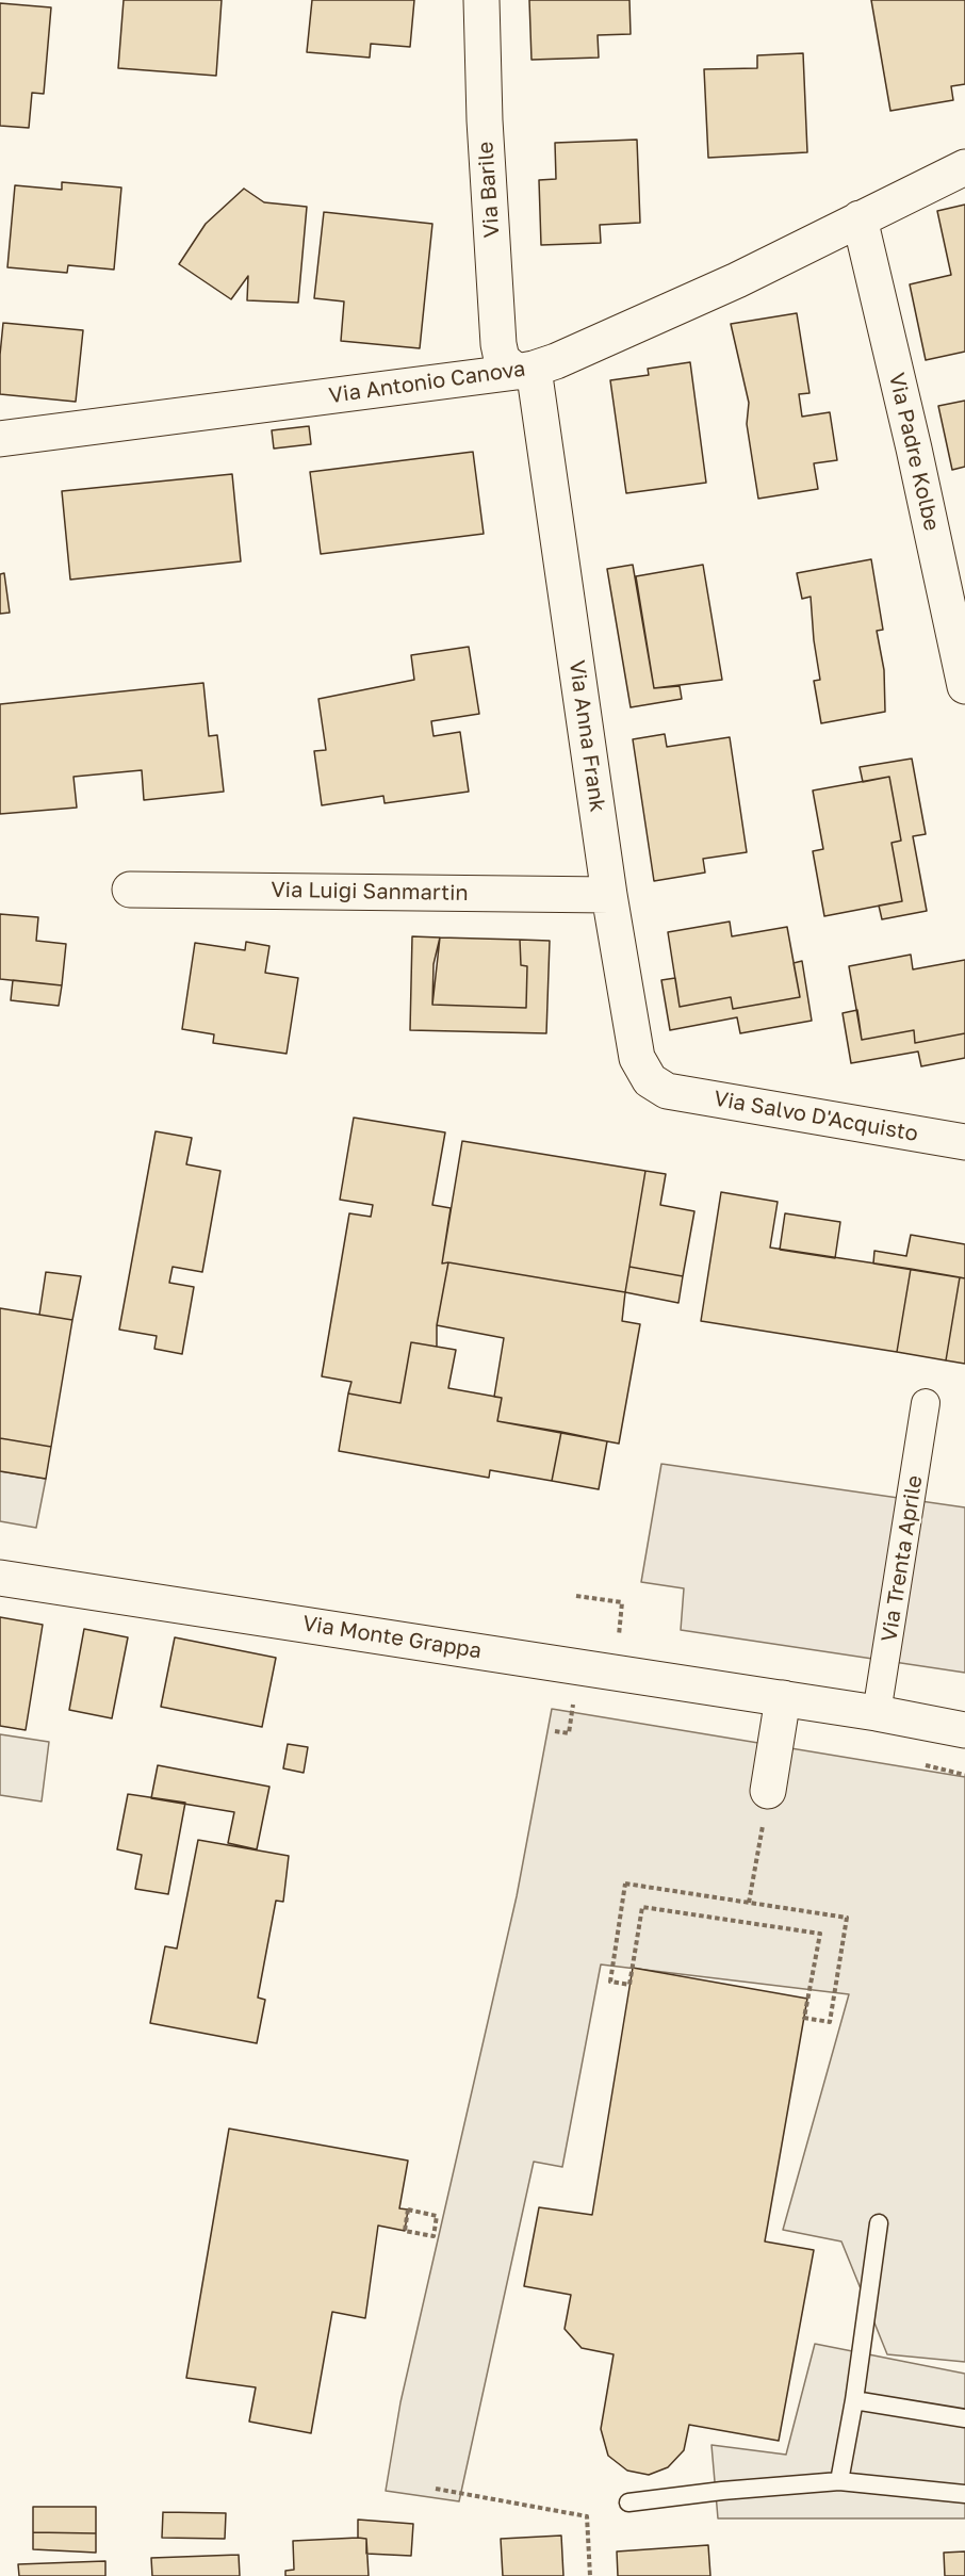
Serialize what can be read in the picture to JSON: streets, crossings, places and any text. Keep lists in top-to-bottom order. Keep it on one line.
{"streets":{"street":["Via Barile","Via Antonio Canova","Via Padre Kolbe","Via Anna Frank","Via Luigi Sanmartin","Via Salvo D'Acquisto","Via Trenta Aprile","Via Monte Grappa"]},"crossings":[["Via Barile","Via Antonio Canova"],["Via Barile","Via Anna Frank"],["Via Antonio Canova","Via Padre Kolbe"],["Via Antonio Canova","Via Anna Frank"],["Via Anna Frank","Via Luigi Sanmartin"],["Via Anna Frank","Via Salvo D'Acquisto"]]}
